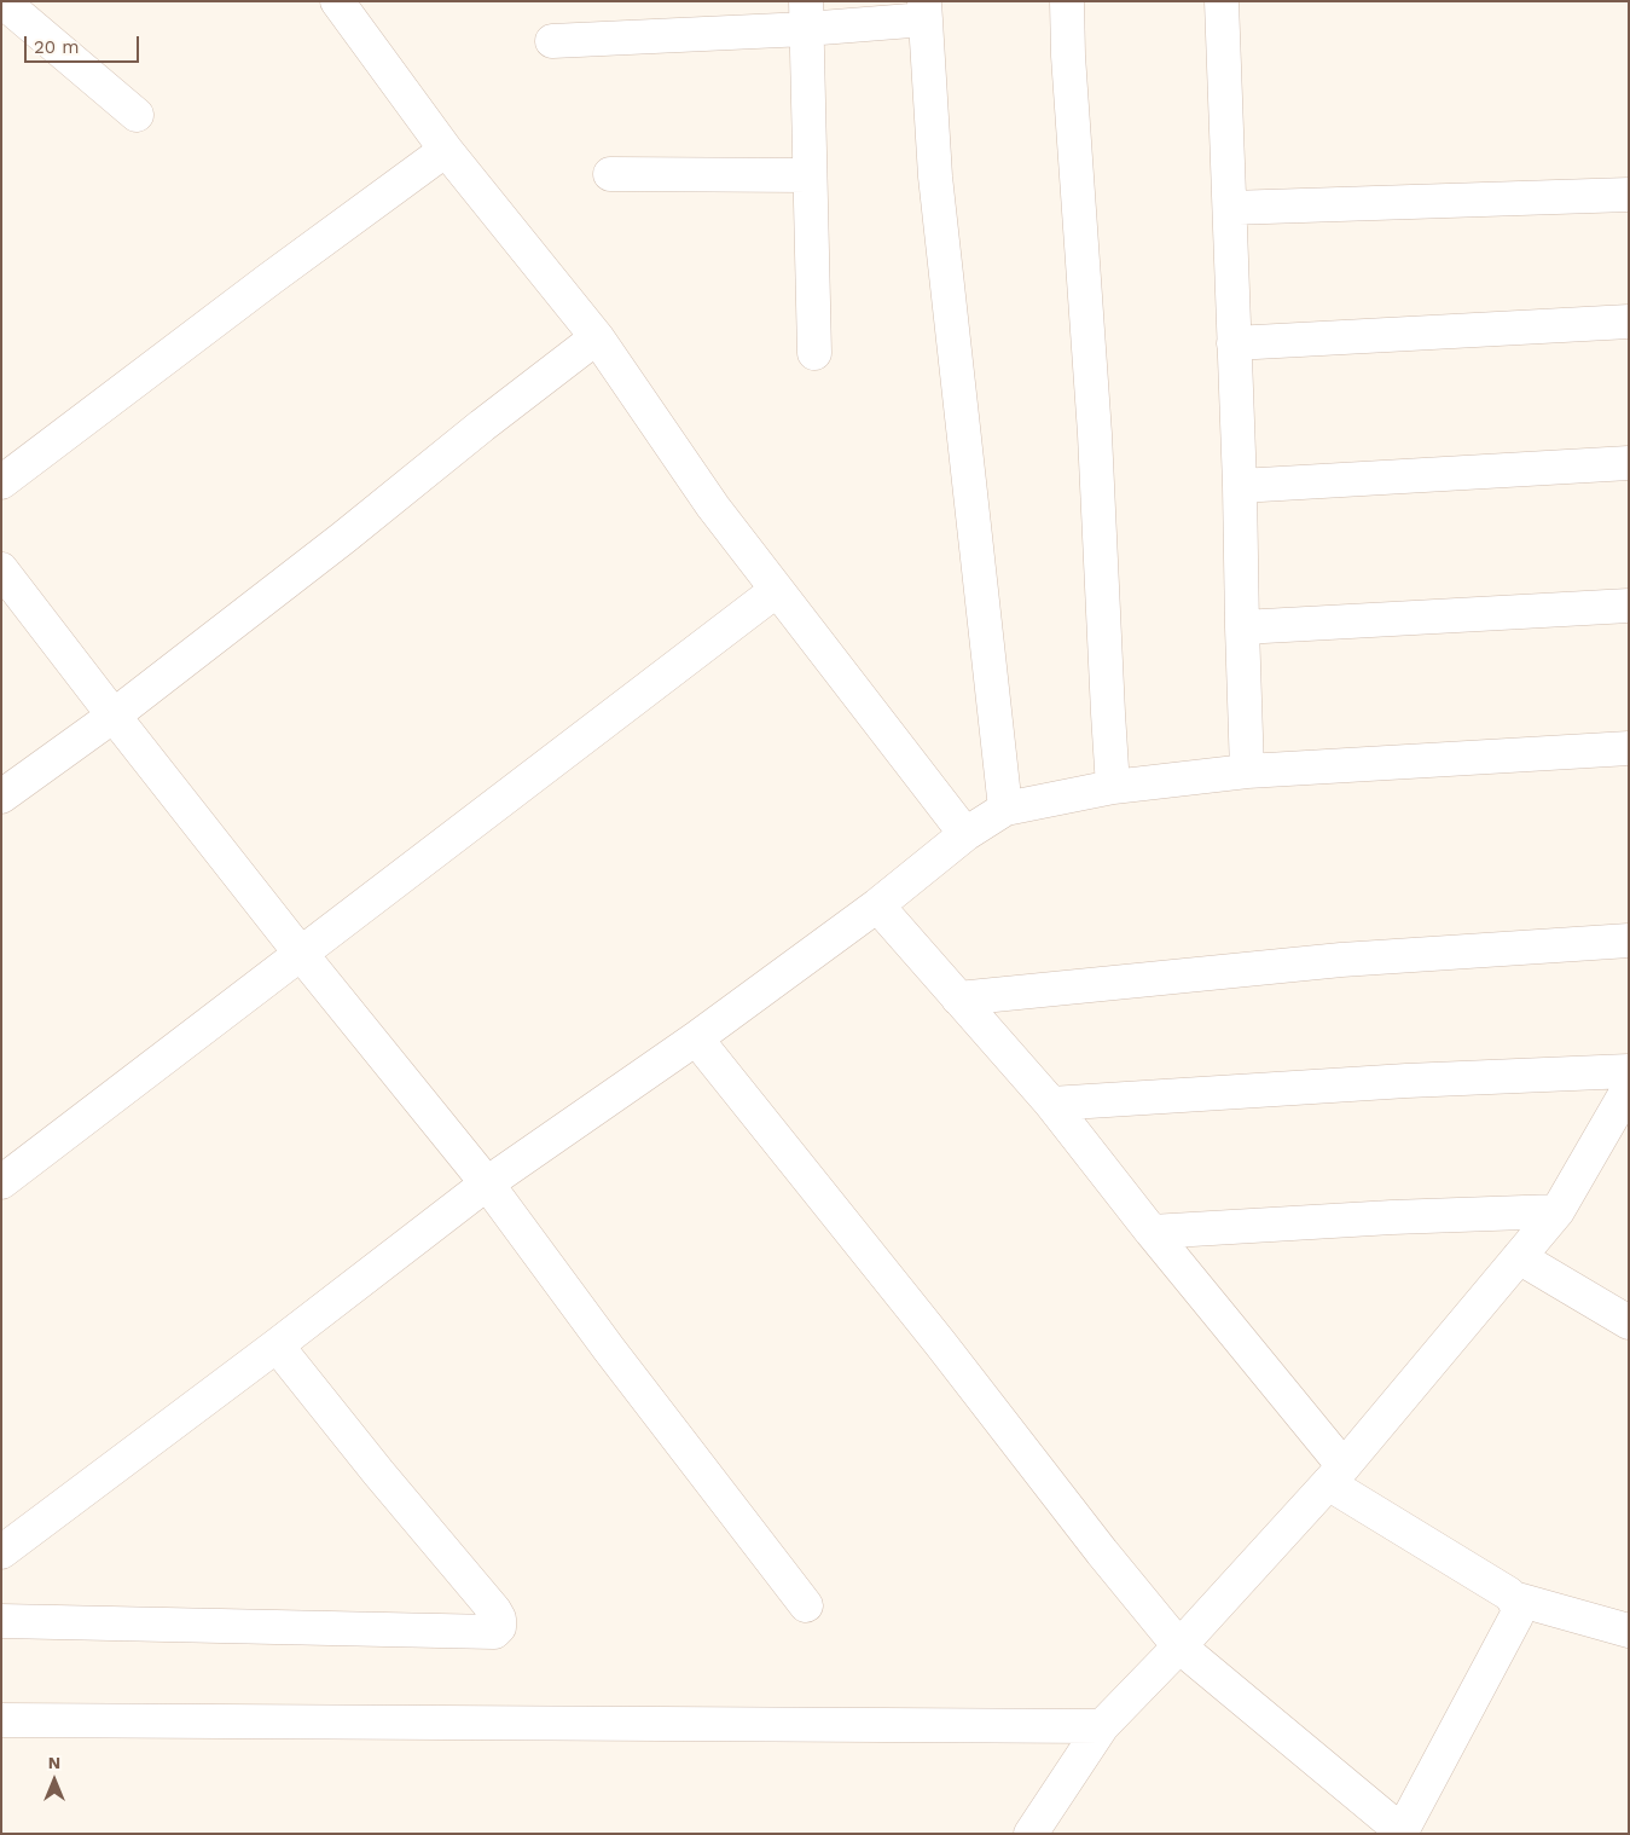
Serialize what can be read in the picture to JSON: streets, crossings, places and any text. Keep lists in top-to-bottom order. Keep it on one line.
{"scale_bar":"20 m","north":"top"}
